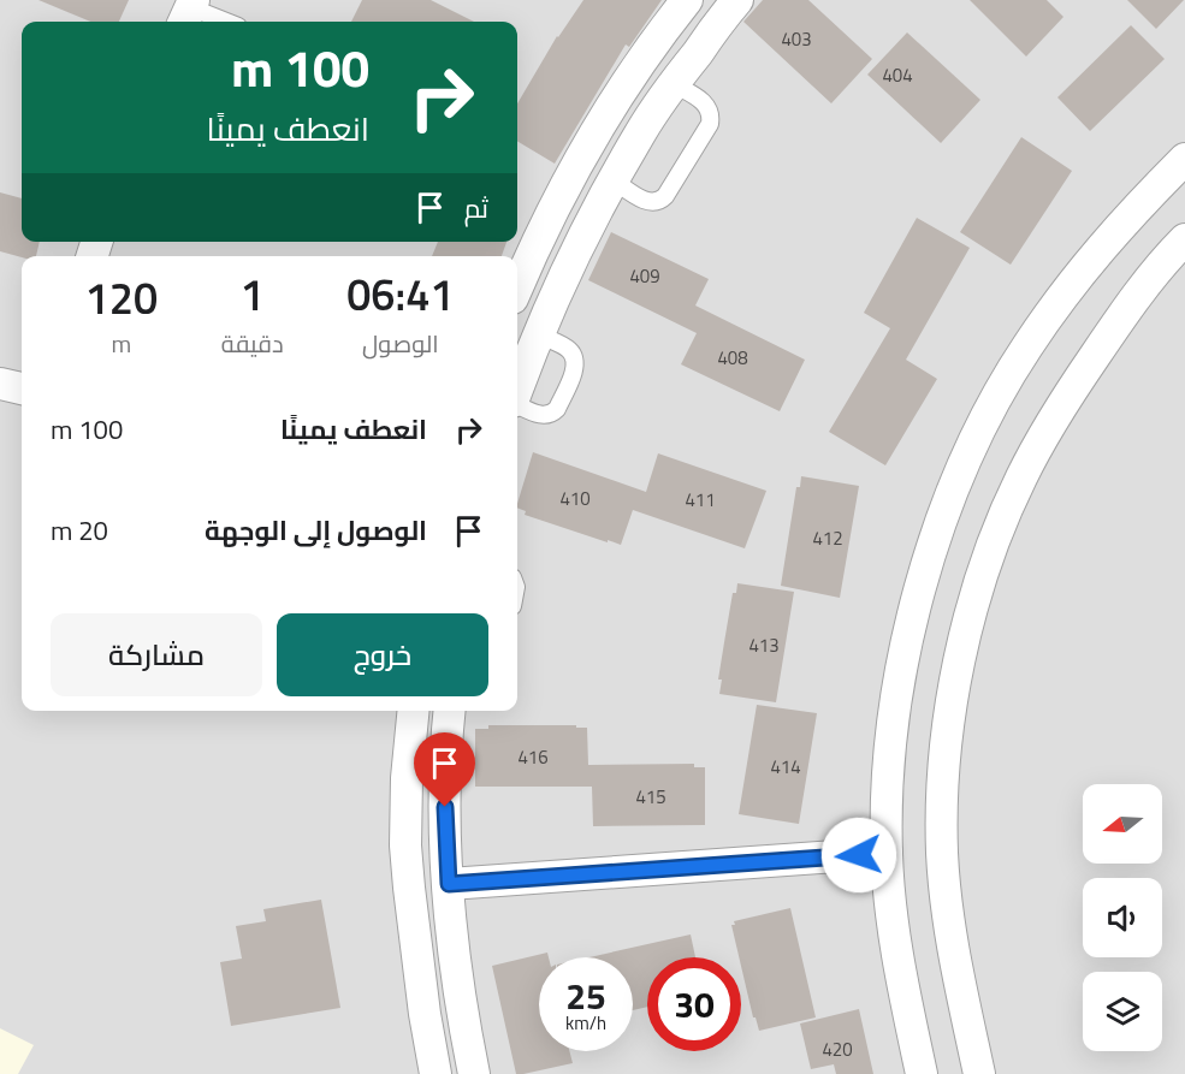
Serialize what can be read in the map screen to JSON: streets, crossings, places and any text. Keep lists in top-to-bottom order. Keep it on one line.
{"house_numbers":["403","404","409","408","410","411","412","413","416","414","415","420"],"north":"left","page":{"turn":["100 m","انعطف يمينًا"],"then":"ثم","eta":["06:41","الوصول","1","دقيقة","120","m"],"list":[{"name":"انعطف يمينًا","value":"100 m"},{"name":"الوصول إلى الوجهة","value":"20 m"}],"buttons":["خروج","مشاركة"],"speed":"25 km/h","limit":"30"}}
